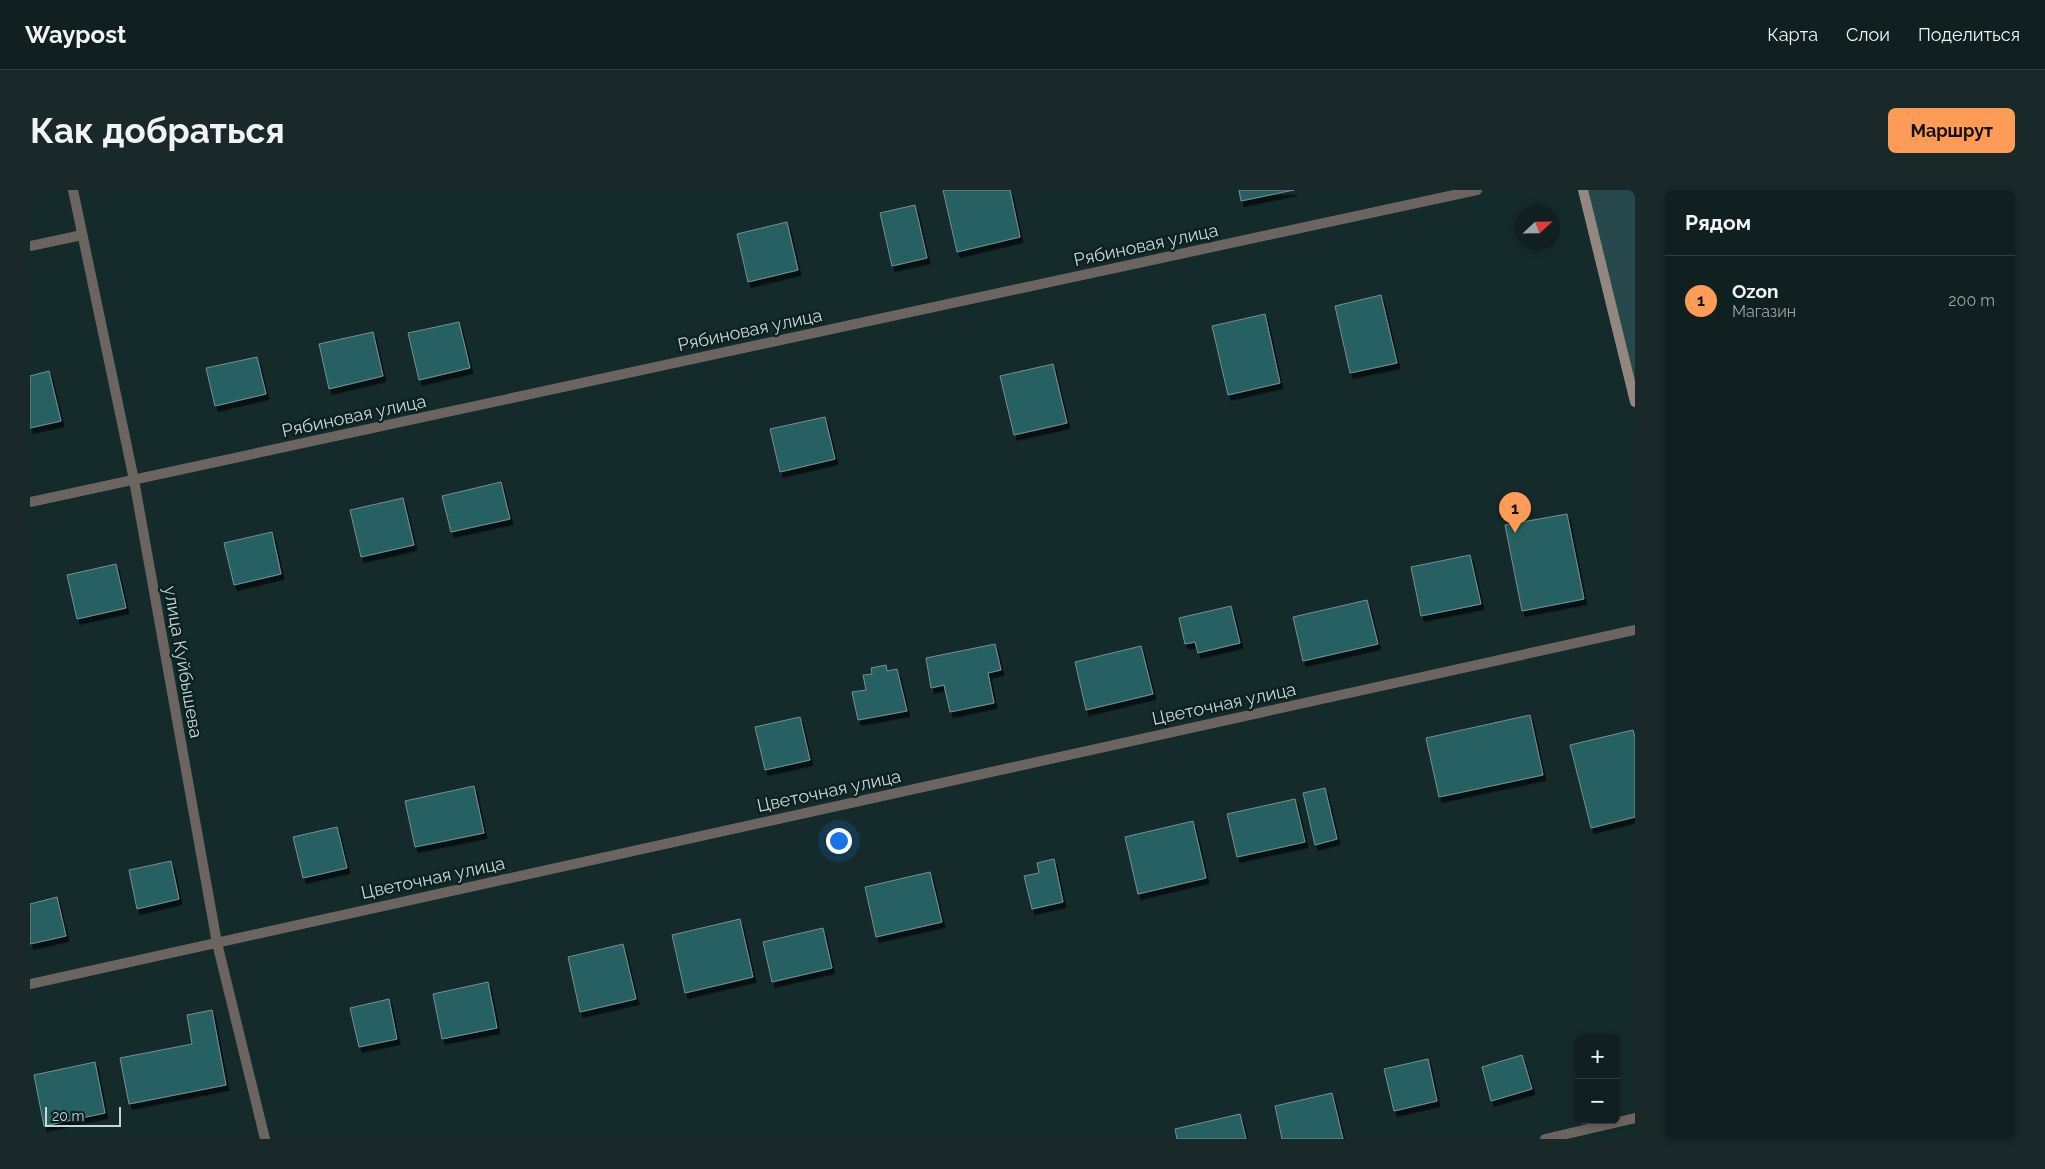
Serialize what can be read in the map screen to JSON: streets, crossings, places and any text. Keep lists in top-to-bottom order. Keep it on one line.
{"streets":{"street":["Рябиновая улица","улица Куйбышева","Цветочная улица"]},"crossings":[["Рябиновая улица","улица Куйбышева"],["улица Куйбышева","Цветочная улица"]],"scale_bar":"20 m","north":"right","page":{"header":"Waypost","nav":["Карта","Слои","Поделиться"],"buttons":"Маршрут","title":"Как добраться","heading":"Рядом","list":[{"mark":"1","name":"Ozon","note":"Магазин","value":"200 m"}],"pins":"1","map_buttons":["+","−"],"scale":"20 m"}}
